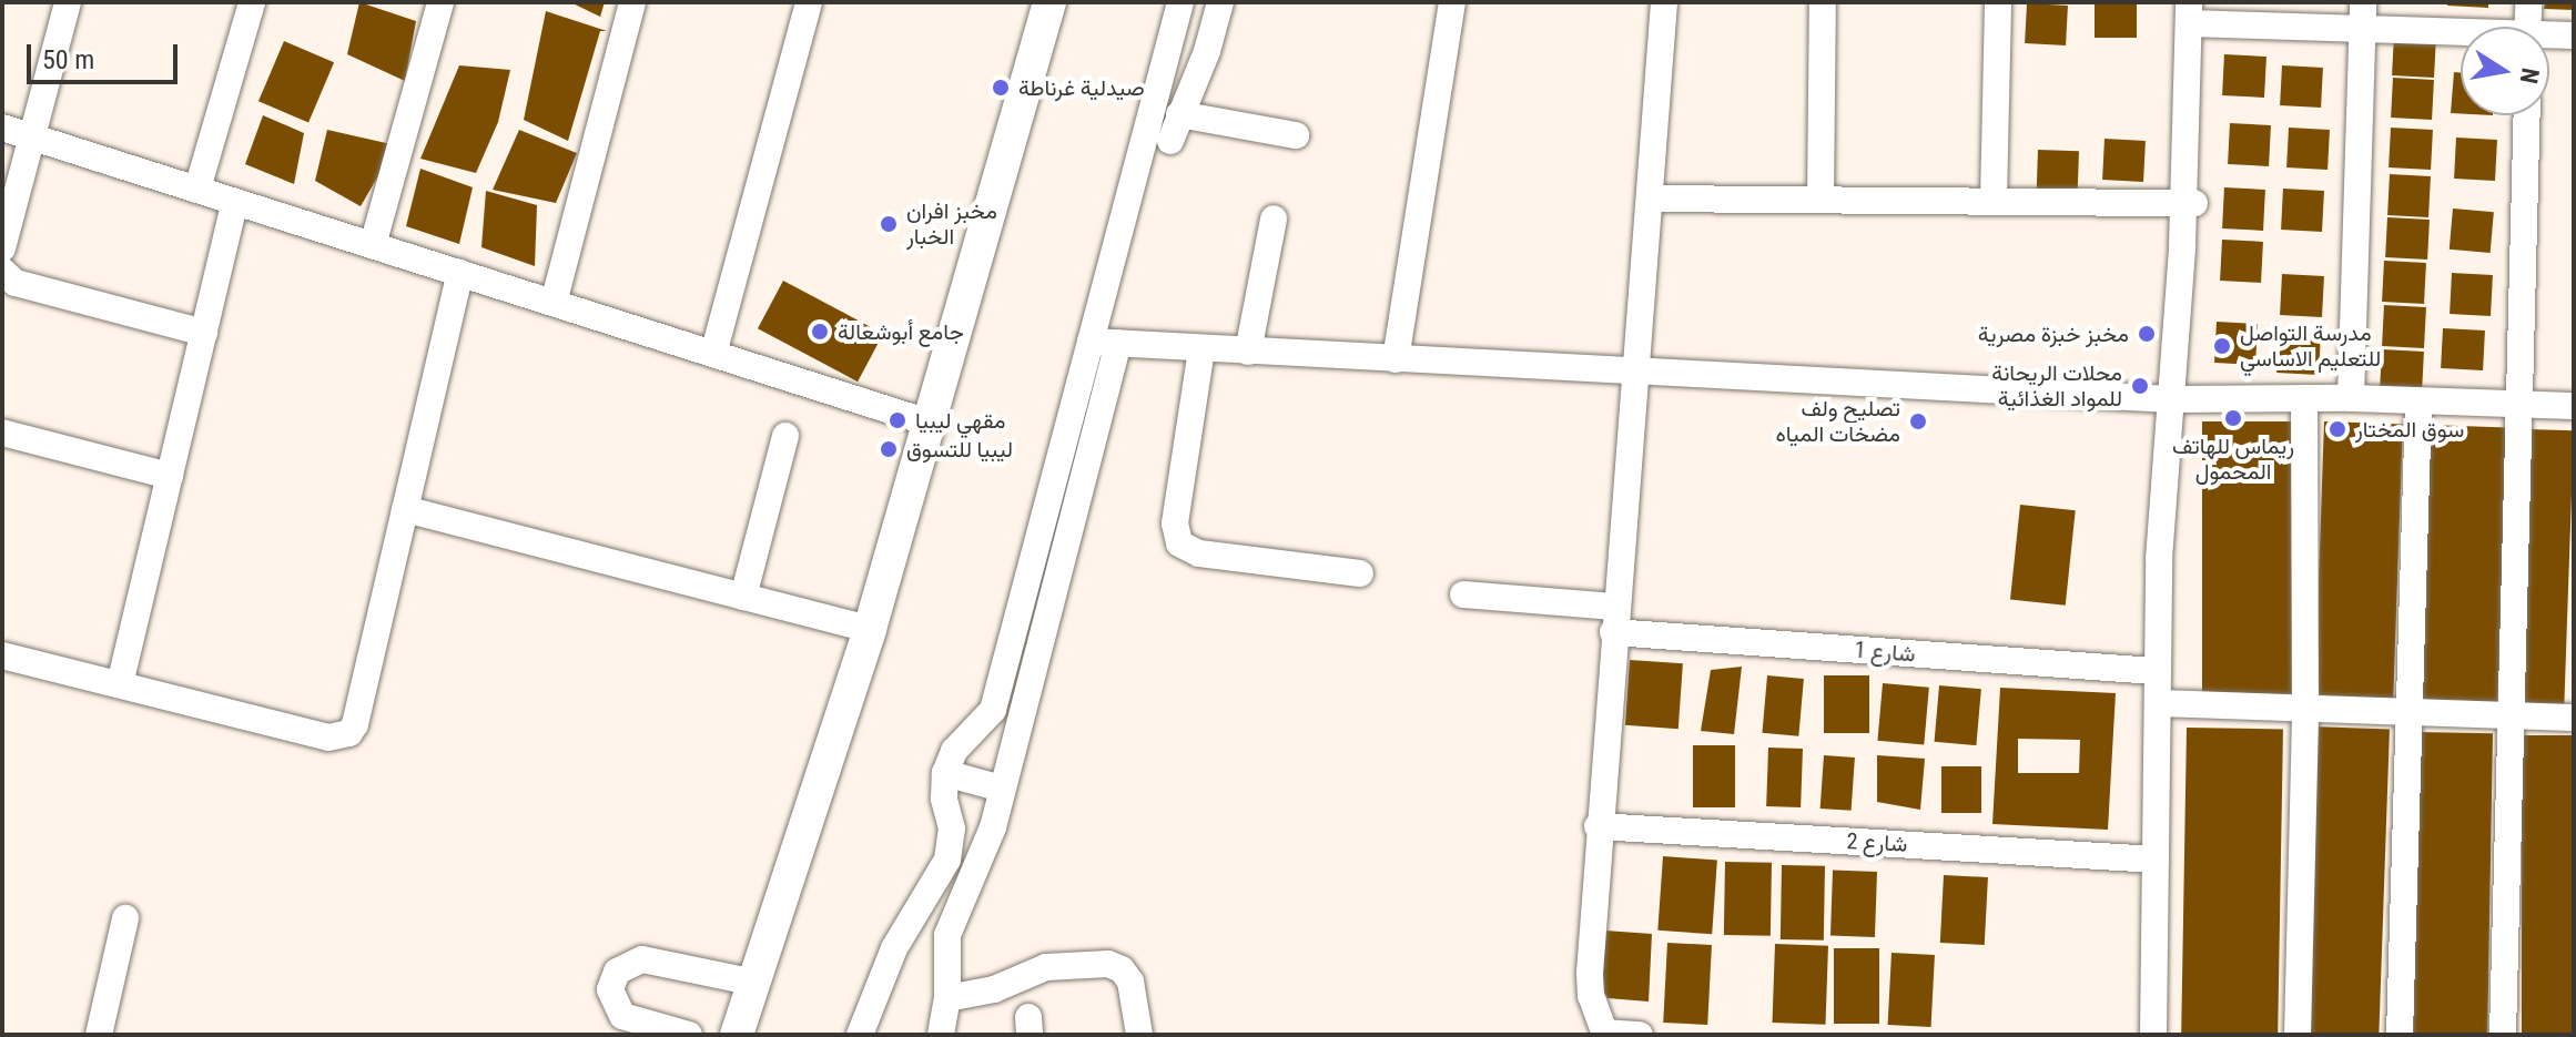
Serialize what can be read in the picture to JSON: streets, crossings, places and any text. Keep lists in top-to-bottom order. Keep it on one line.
{"streets":{"street":["شارع 1","شارع 2"]},"places":["صيدلية غرناطة","مخبز افران الخبار","جامع أبوشعالة","مخبز خبزة مصرية","مدرسة التواصل للتعليم الاساسي","محلات الريحانة للمواد الغذائية","ريماس للهاتف المحمول","مقهي ليبيا","تصليح ولف مضخات المياه","سوق المختار","ليبيا للتسوق"],"scale_bar":"50 m","north":"right"}
